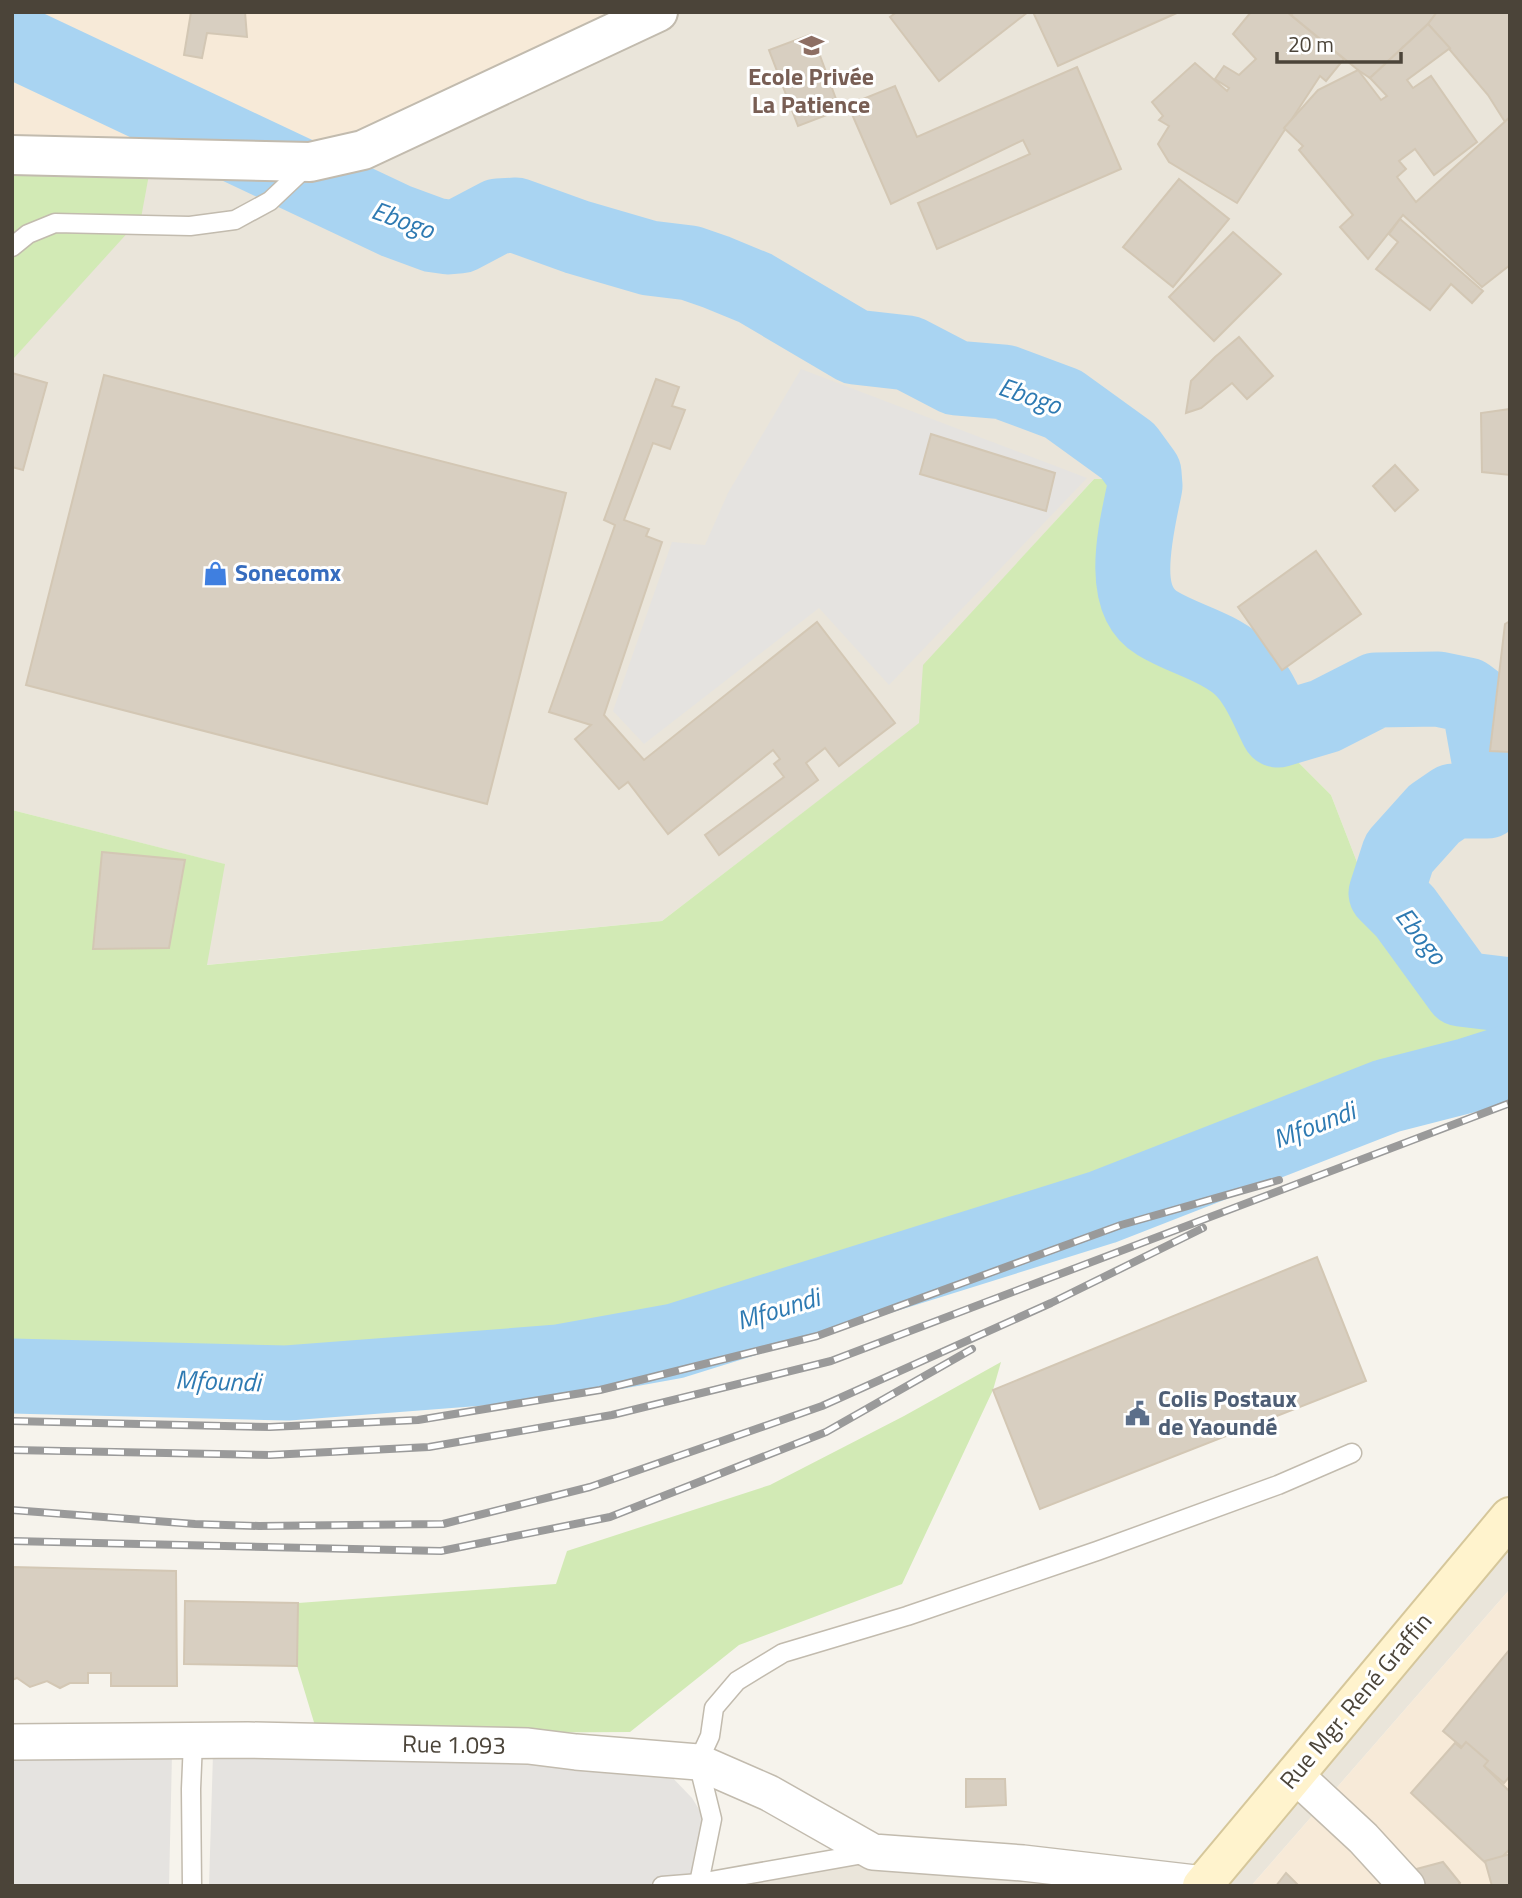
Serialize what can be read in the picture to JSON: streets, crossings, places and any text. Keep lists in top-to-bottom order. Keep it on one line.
{"streets":{"main road":["Rue Mgr. René Graffin"],"street":["Rue 1.093"]},"crossings":[["Rue Mgr. René Graffin","Rue 1.093"]],"water":["Ebogo","Mfoundi"],"places":{"school or university":["Ecole Privée La Patience"],"shop":["Sonecomx"],"public building":["Colis Postaux de Yaoundé"]},"scale_bar":"20 m"}
